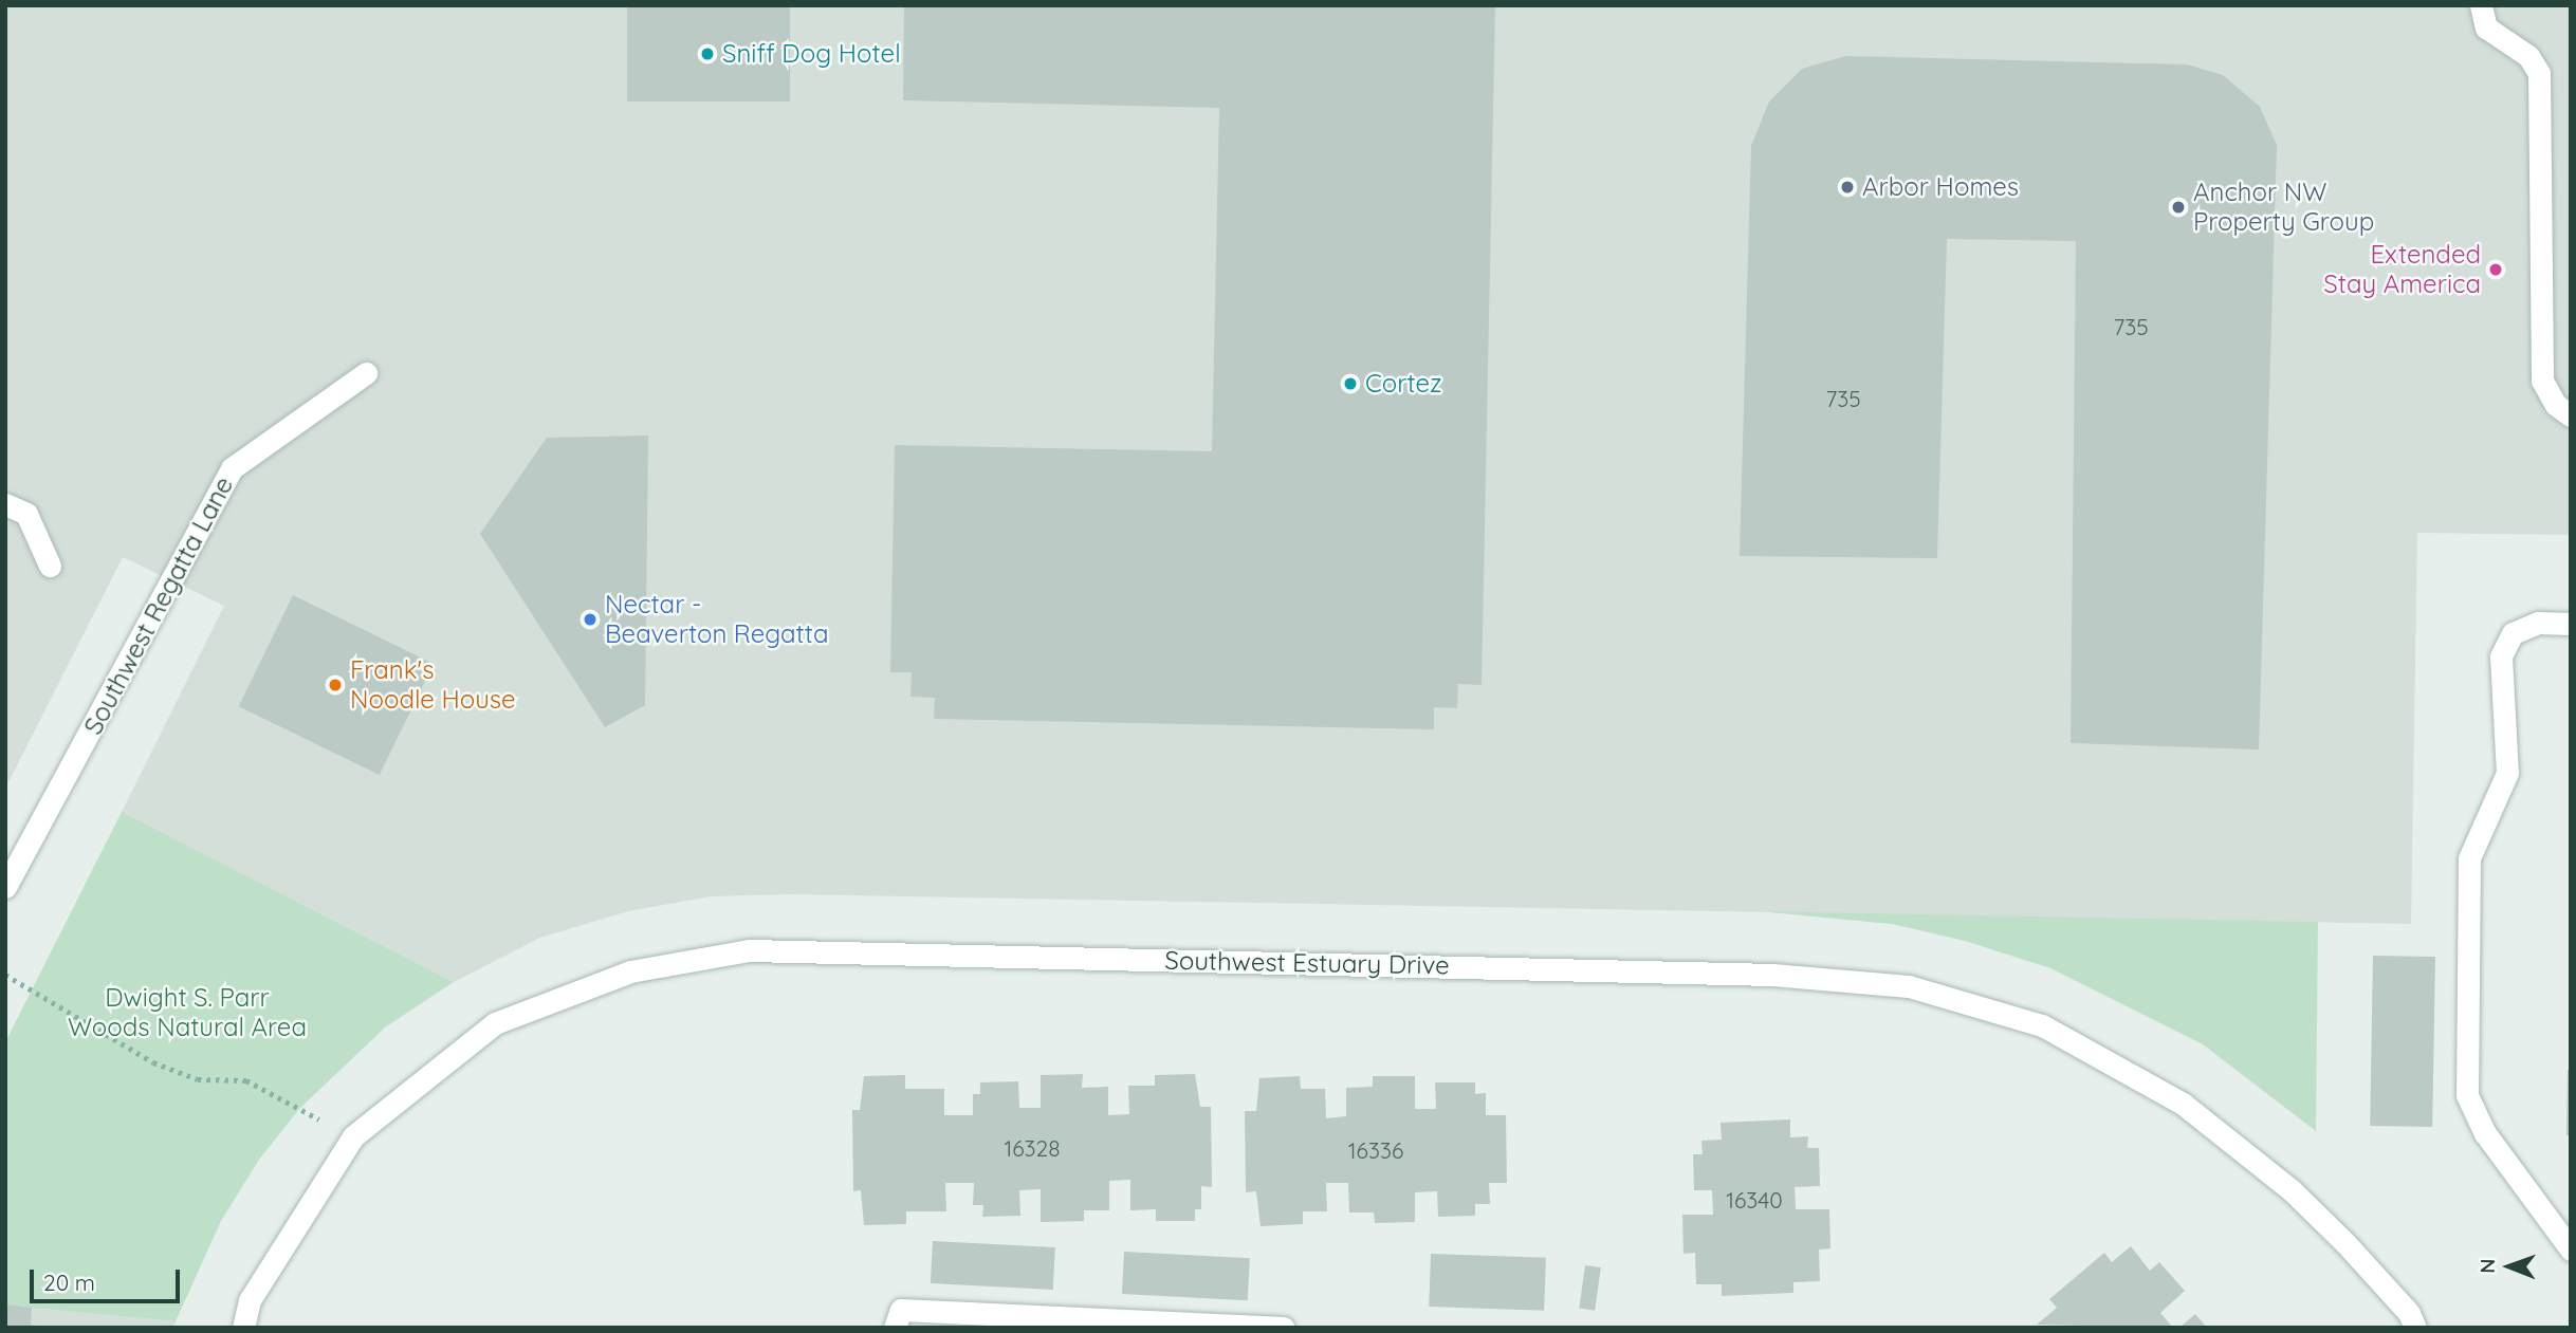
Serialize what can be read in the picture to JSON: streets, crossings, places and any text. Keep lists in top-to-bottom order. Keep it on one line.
{"streets":{"street":["Southwest Regatta Lane","Southwest Estuary Drive"]},"parks":["Dwight S. Parr Woods Natural Area"],"places":["Sniff Dog Hotel","Arbor Homes","Anchor NW Property Group","Extended Stay America","Cortez","Nectar - Beaverton Regatta","Frank's Noodle House"],"house_numbers":["735","735","16328","16336","16340"],"scale_bar":"20 m","north":"left"}
